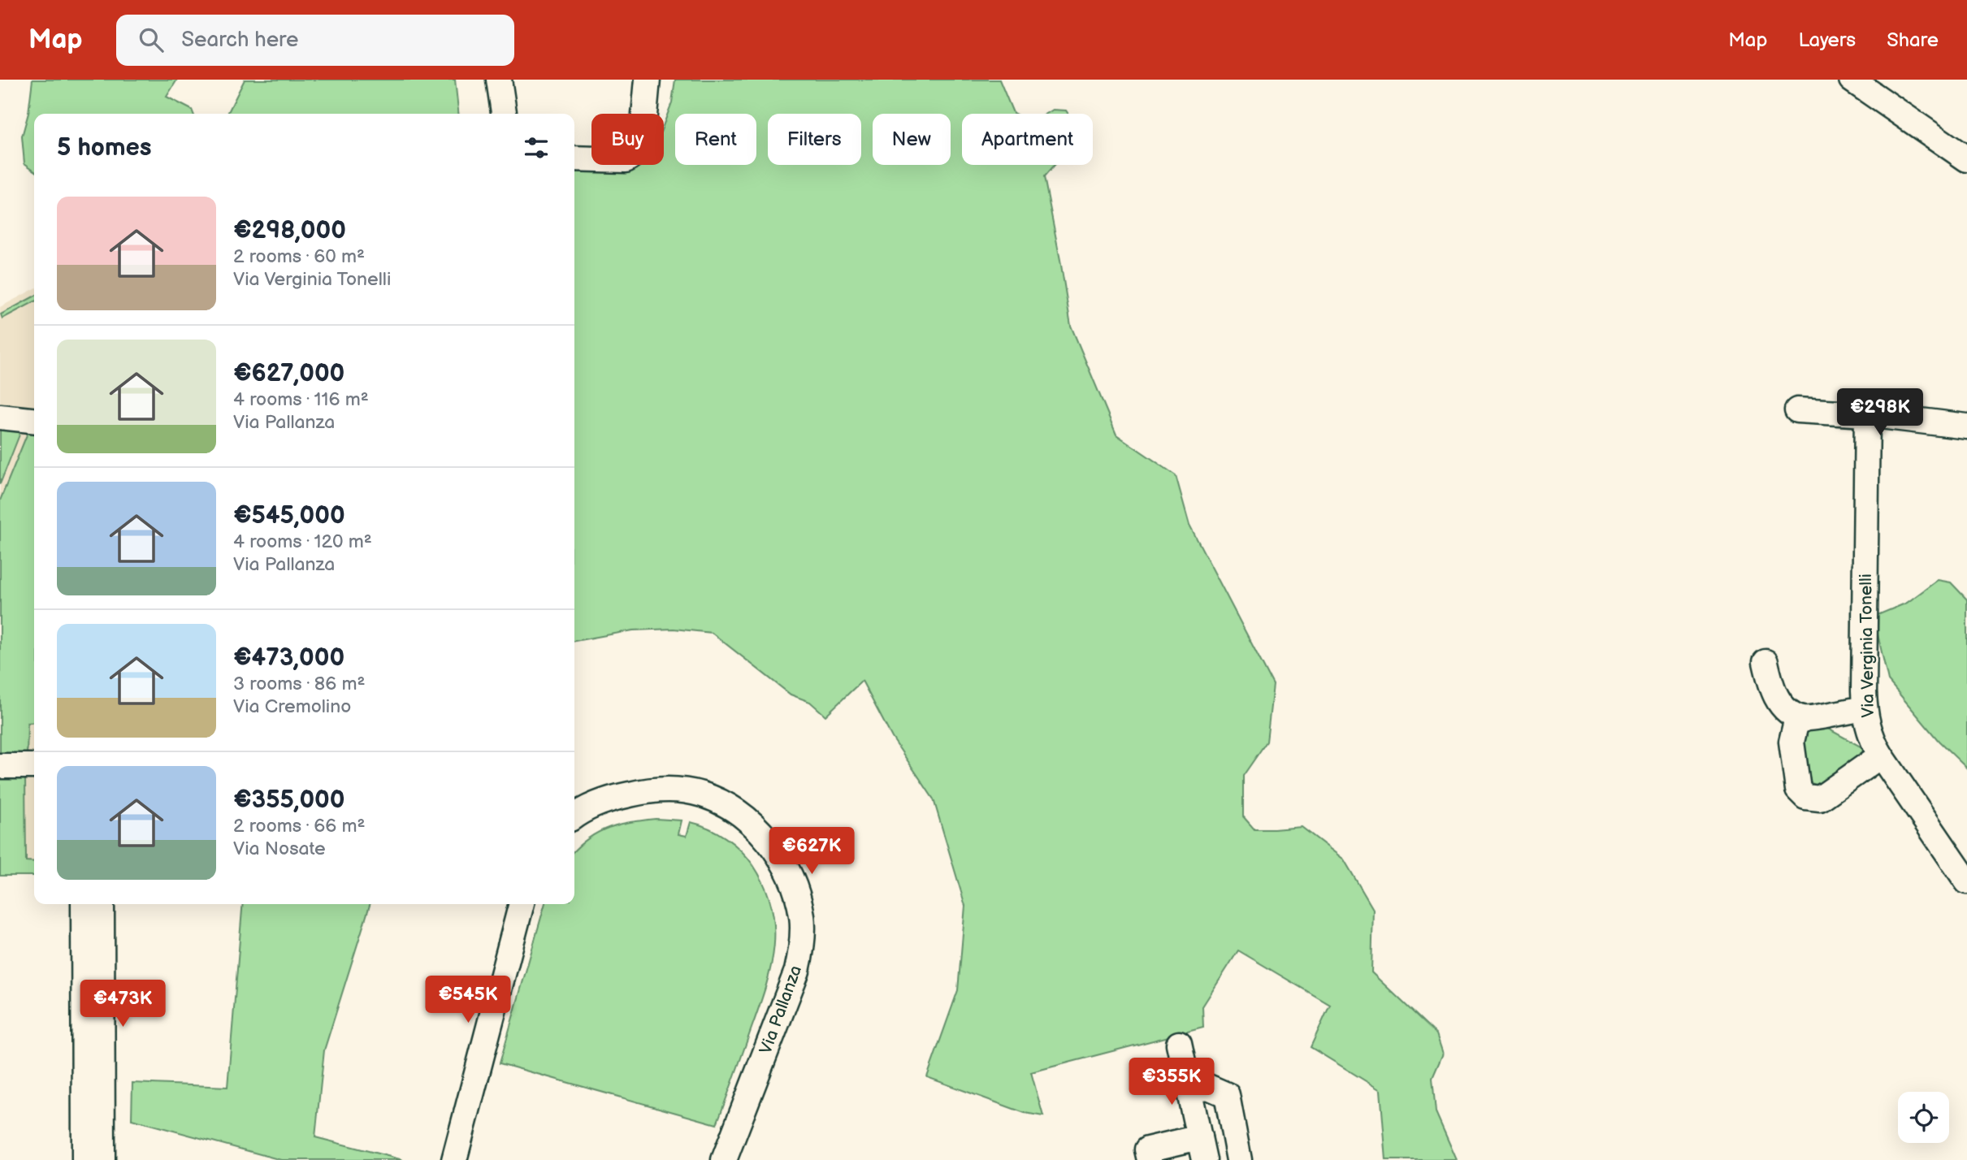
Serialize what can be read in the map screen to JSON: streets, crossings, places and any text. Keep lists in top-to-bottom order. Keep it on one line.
{"streets":{"street":["Via Verginia Tonelli","Via Pallanza"]},"page":{"header":"Map","search":"Search here","nav":["Map","Layers","Share"],"chip":["Buy","Rent","Filters","New","Apartment"],"heading":"5 homes","list":[{"name":"€298,000","note":"2 rooms · 60 m² · Via Verginia Tonelli"},{"name":"€627,000","note":"4 rooms · 116 m² · Via Pallanza"},{"name":"€545,000","note":"4 rooms · 120 m² · Via Pallanza"},{"name":"€473,000","note":"3 rooms · 86 m² · Via Cremolino"},{"name":"€355,000","note":"2 rooms · 66 m² · Via Nosate"}],"price":["€298K","€627K","€545K","€473K","€355K"]}}
